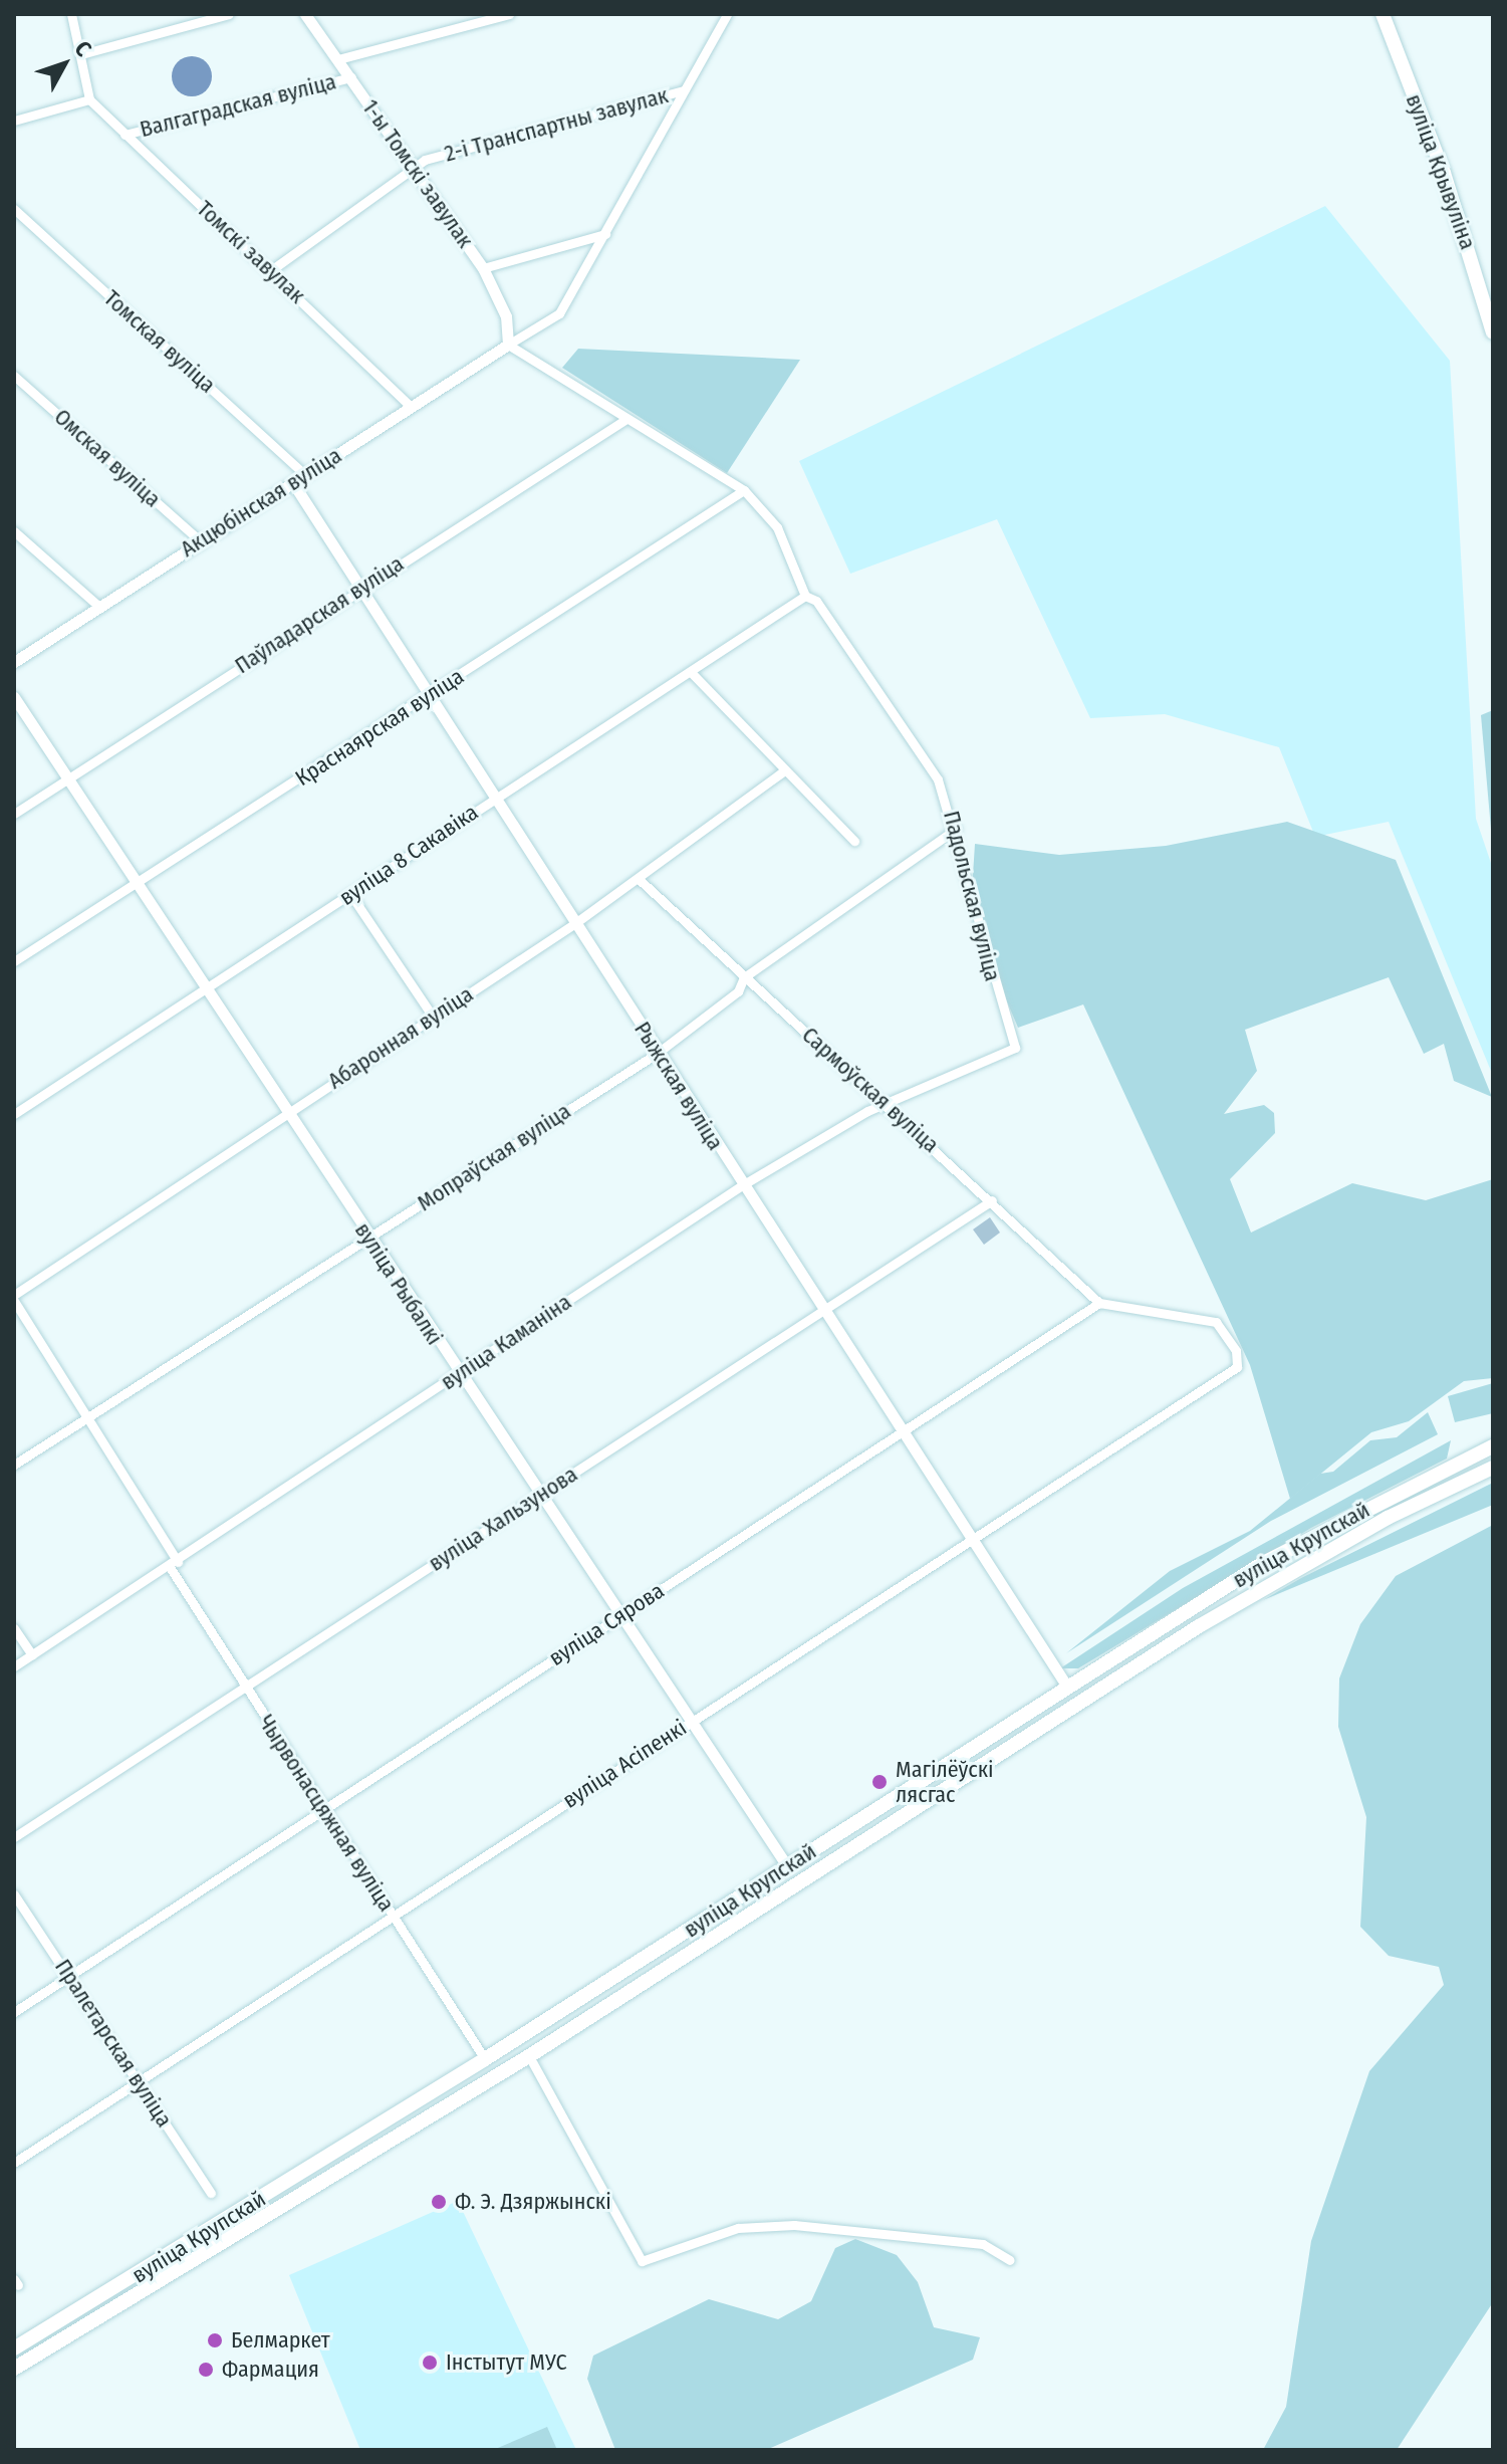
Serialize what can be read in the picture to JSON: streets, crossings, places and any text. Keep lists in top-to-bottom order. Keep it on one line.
{"streets":{"main road":["вуліца Крывуліна","вуліца Крупскай"],"street":["Валгаградская вуліца","2-і Транспартны завулак","1-ы Томскі завулак","Томскі завулак","Томская вуліца","Омская вуліца","Акцюбінская вуліца","Паўладарская вуліца","Краснаярская вуліца","вуліца 8 Сакавіка","Падольская вуліца","Абаронная вуліца","Рыжская вуліца","Сармоўская вуліца","Мопраўская вуліца","вуліца Рыбалкі","вуліца Каманіна","вуліца Хальзунова","вуліца Сярова","вуліца Асіпенкі","Чырвонасцяжная вуліца","Пралетарская вуліца"]},"crossings":[["Валгаградская вуліца","1-ы Томскі завулак"],["Валгаградская вуліца","Томскі завулак"],["2-і Транспартны завулак","1-ы Томскі завулак"],["2-і Транспартны завулак","Томскі завулак"],["1-ы Томскі завулак","Акцюбінская вуліца"],["Томскі завулак","Акцюбінская вуліца"],["Томская вуліца","Акцюбінская вуліца"],["Омская вуліца","Акцюбінская вуліца"],["Акцюбінская вуліца","Рыжская вуліца"],["Паўладарская вуліца","Рыжская вуліца"],["Паўладарская вуліца","вуліца Рыбалкі"],["Краснаярская вуліца","Рыжская вуліца"],["Краснаярская вуліца","вуліца Рыбалкі"],["вуліца 8 Сакавіка","Падольская вуліца"],["вуліца 8 Сакавіка","Рыжская вуліца"],["вуліца 8 Сакавіка","вуліца Рыбалкі"],["Падольская вуліца","Мопраўская вуліца"],["Падольская вуліца","вуліца Каманіна"],["Абаронная вуліца","Рыжская вуліца"],["Абаронная вуліца","Сармоўская вуліца"],["Абаронная вуліца","вуліца Рыбалкі"],["Абаронная вуліца","Чырвонасцяжная вуліца"],["Рыжская вуліца","Мопраўская вуліца"],["Рыжская вуліца","вуліца Каманіна"],["Рыжская вуліца","вуліца Хальзунова"],["Рыжская вуліца","вуліца Крупскай"],["Рыжская вуліца","вуліца Сярова"],["Рыжская вуліца","вуліца Асіпенкі"],["Сармоўская вуліца","Мопраўская вуліца"],["Сармоўская вуліца","вуліца Каманіна"],["Сармоўская вуліца","вуліца Хальзунова"],["Сармоўская вуліца","вуліца Сярова"],["Сармоўская вуліца","вуліца Асіпенкі"],["Мопраўская вуліца","вуліца Рыбалкі"],["Мопраўская вуліца","Чырвонасцяжная вуліца"],["вуліца Рыбалкі","вуліца Каманіна"],["вуліца Рыбалкі","вуліца Хальзунова"],["вуліца Рыбалкі","вуліца Крупскай"],["вуліца Рыбалкі","вуліца Сярова"],["вуліца Рыбалкі","вуліца Асіпенкі"],["вуліца Каманіна","Чырвонасцяжная вуліца"],["вуліца Хальзунова","Чырвонасцяжная вуліца"],["вуліца Крупскай","Чырвонасцяжная вуліца"],["вуліца Сярова","вуліца Асіпенкі"],["вуліца Сярова","Чырвонасцяжная вуліца"],["вуліца Сярова","Пралетарская вуліца"],["вуліца Асіпенкі","Чырвонасцяжная вуліца"],["вуліца Асіпенкі","Пралетарская вуліца"]],"places":["Магілёўскі лясгас","Ф. Э. Дзяржынскі","Белмаркет","Інстытут МУС","Фармация"],"north":"top right"}
